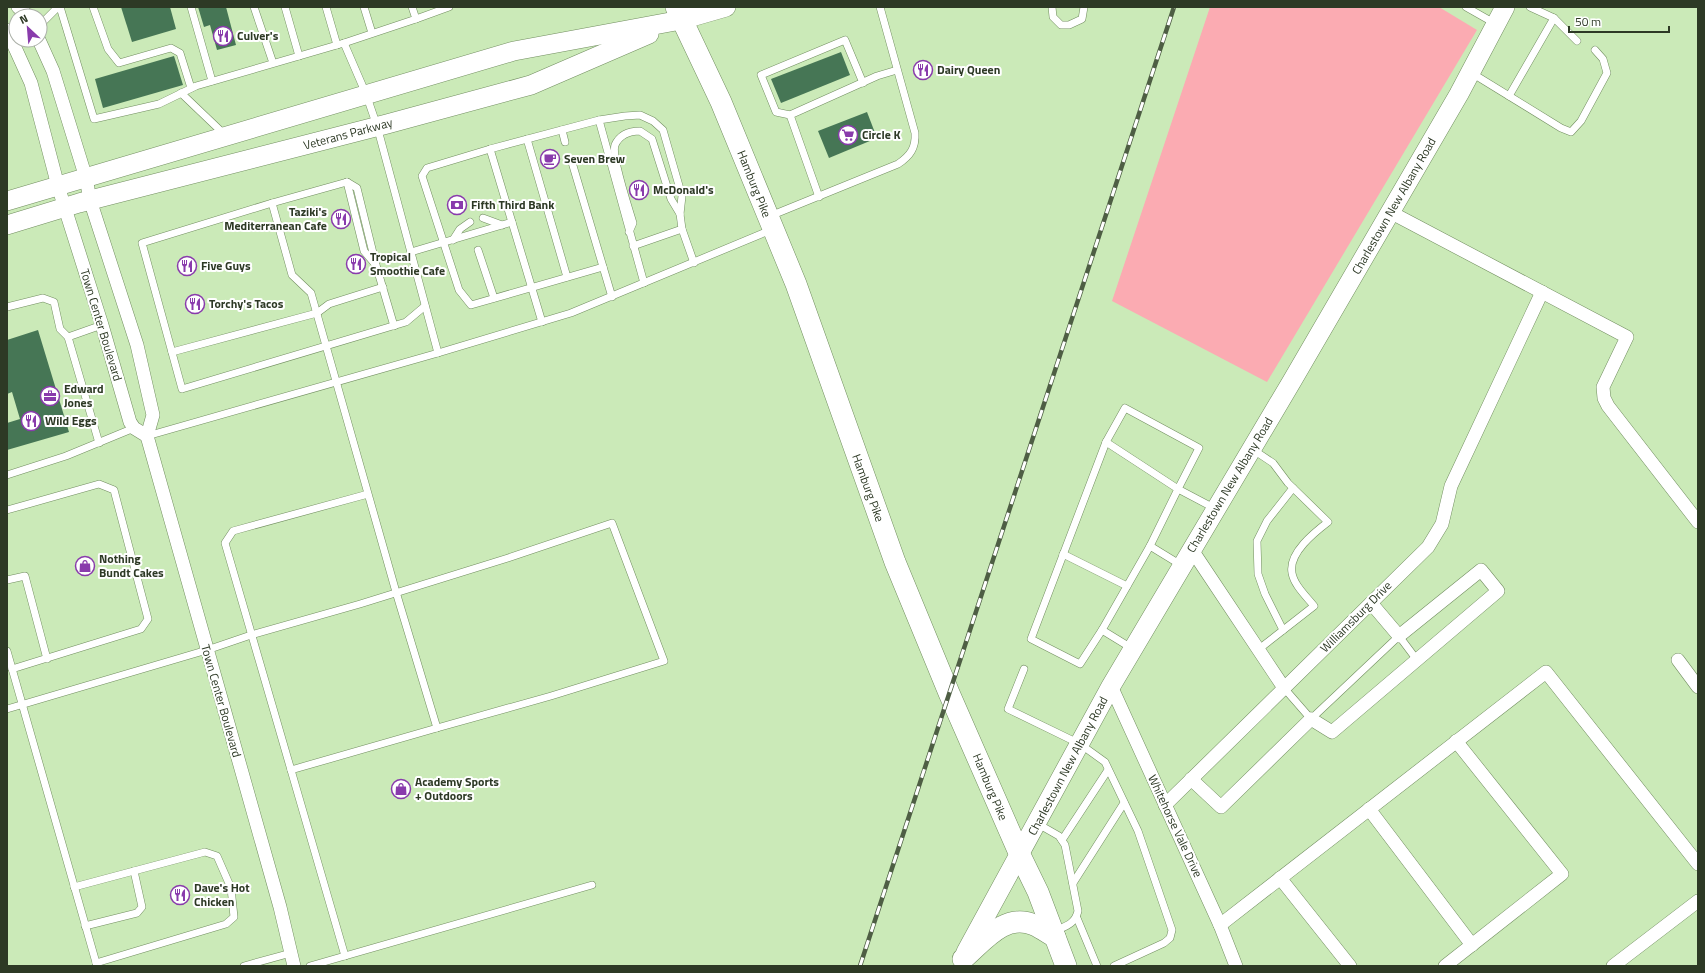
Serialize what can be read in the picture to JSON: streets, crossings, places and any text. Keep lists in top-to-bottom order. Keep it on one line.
{"streets":{"main road":["Veterans Parkway","Hamburg Pike","Charlestown New Albany Road"],"street":["Town Center Boulevard","Williamsburg Drive","Whitehorse Vale Drive"]},"crossings":[["Veterans Parkway","Hamburg Pike"],["Veterans Parkway","Town Center Boulevard"],["Hamburg Pike","Charlestown New Albany Road"],["Charlestown New Albany Road","Whitehorse Vale Drive"],["Williamsburg Drive","Whitehorse Vale Drive"]],"places":{"restaurant":["Culver's","Dairy Queen","McDonald's","Taziki's Mediterranean Cafe","Tropical Smoothie Cafe","Five Guys","Torchy's Tacos","Wild Eggs","Dave's Hot Chicken"],"supermarket":["Circle K"],"cafe":["Seven Brew"],"bank":["Fifth Third Bank"],"office":["Edward Jones"],"shop":["Nothing Bundt Cakes","Academy Sports + Outdoors"]},"scale_bar":"50 m","north":"top left"}
